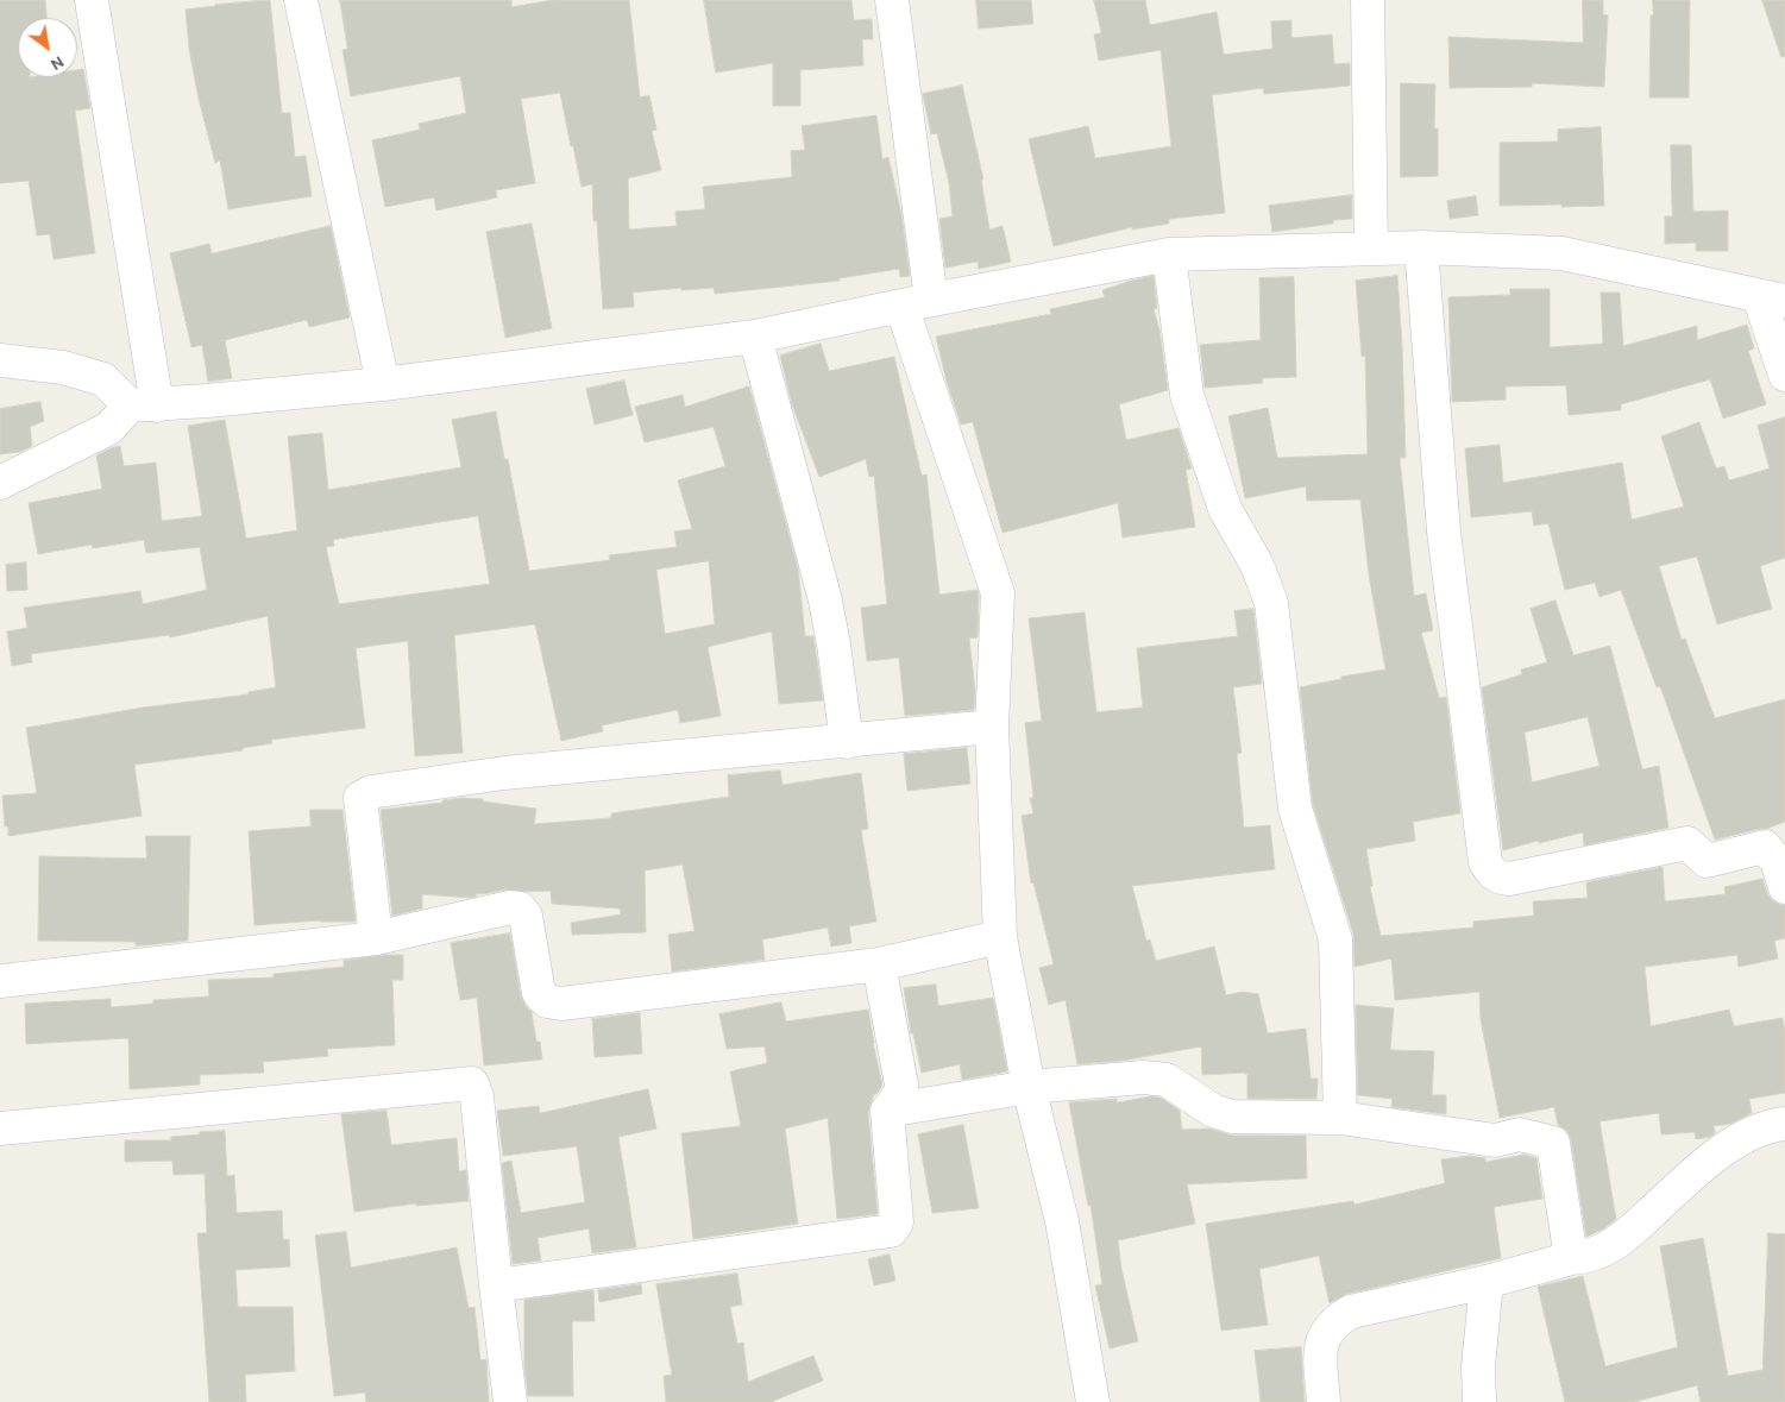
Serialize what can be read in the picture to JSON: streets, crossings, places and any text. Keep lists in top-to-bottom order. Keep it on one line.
{"north":"bottom right"}
